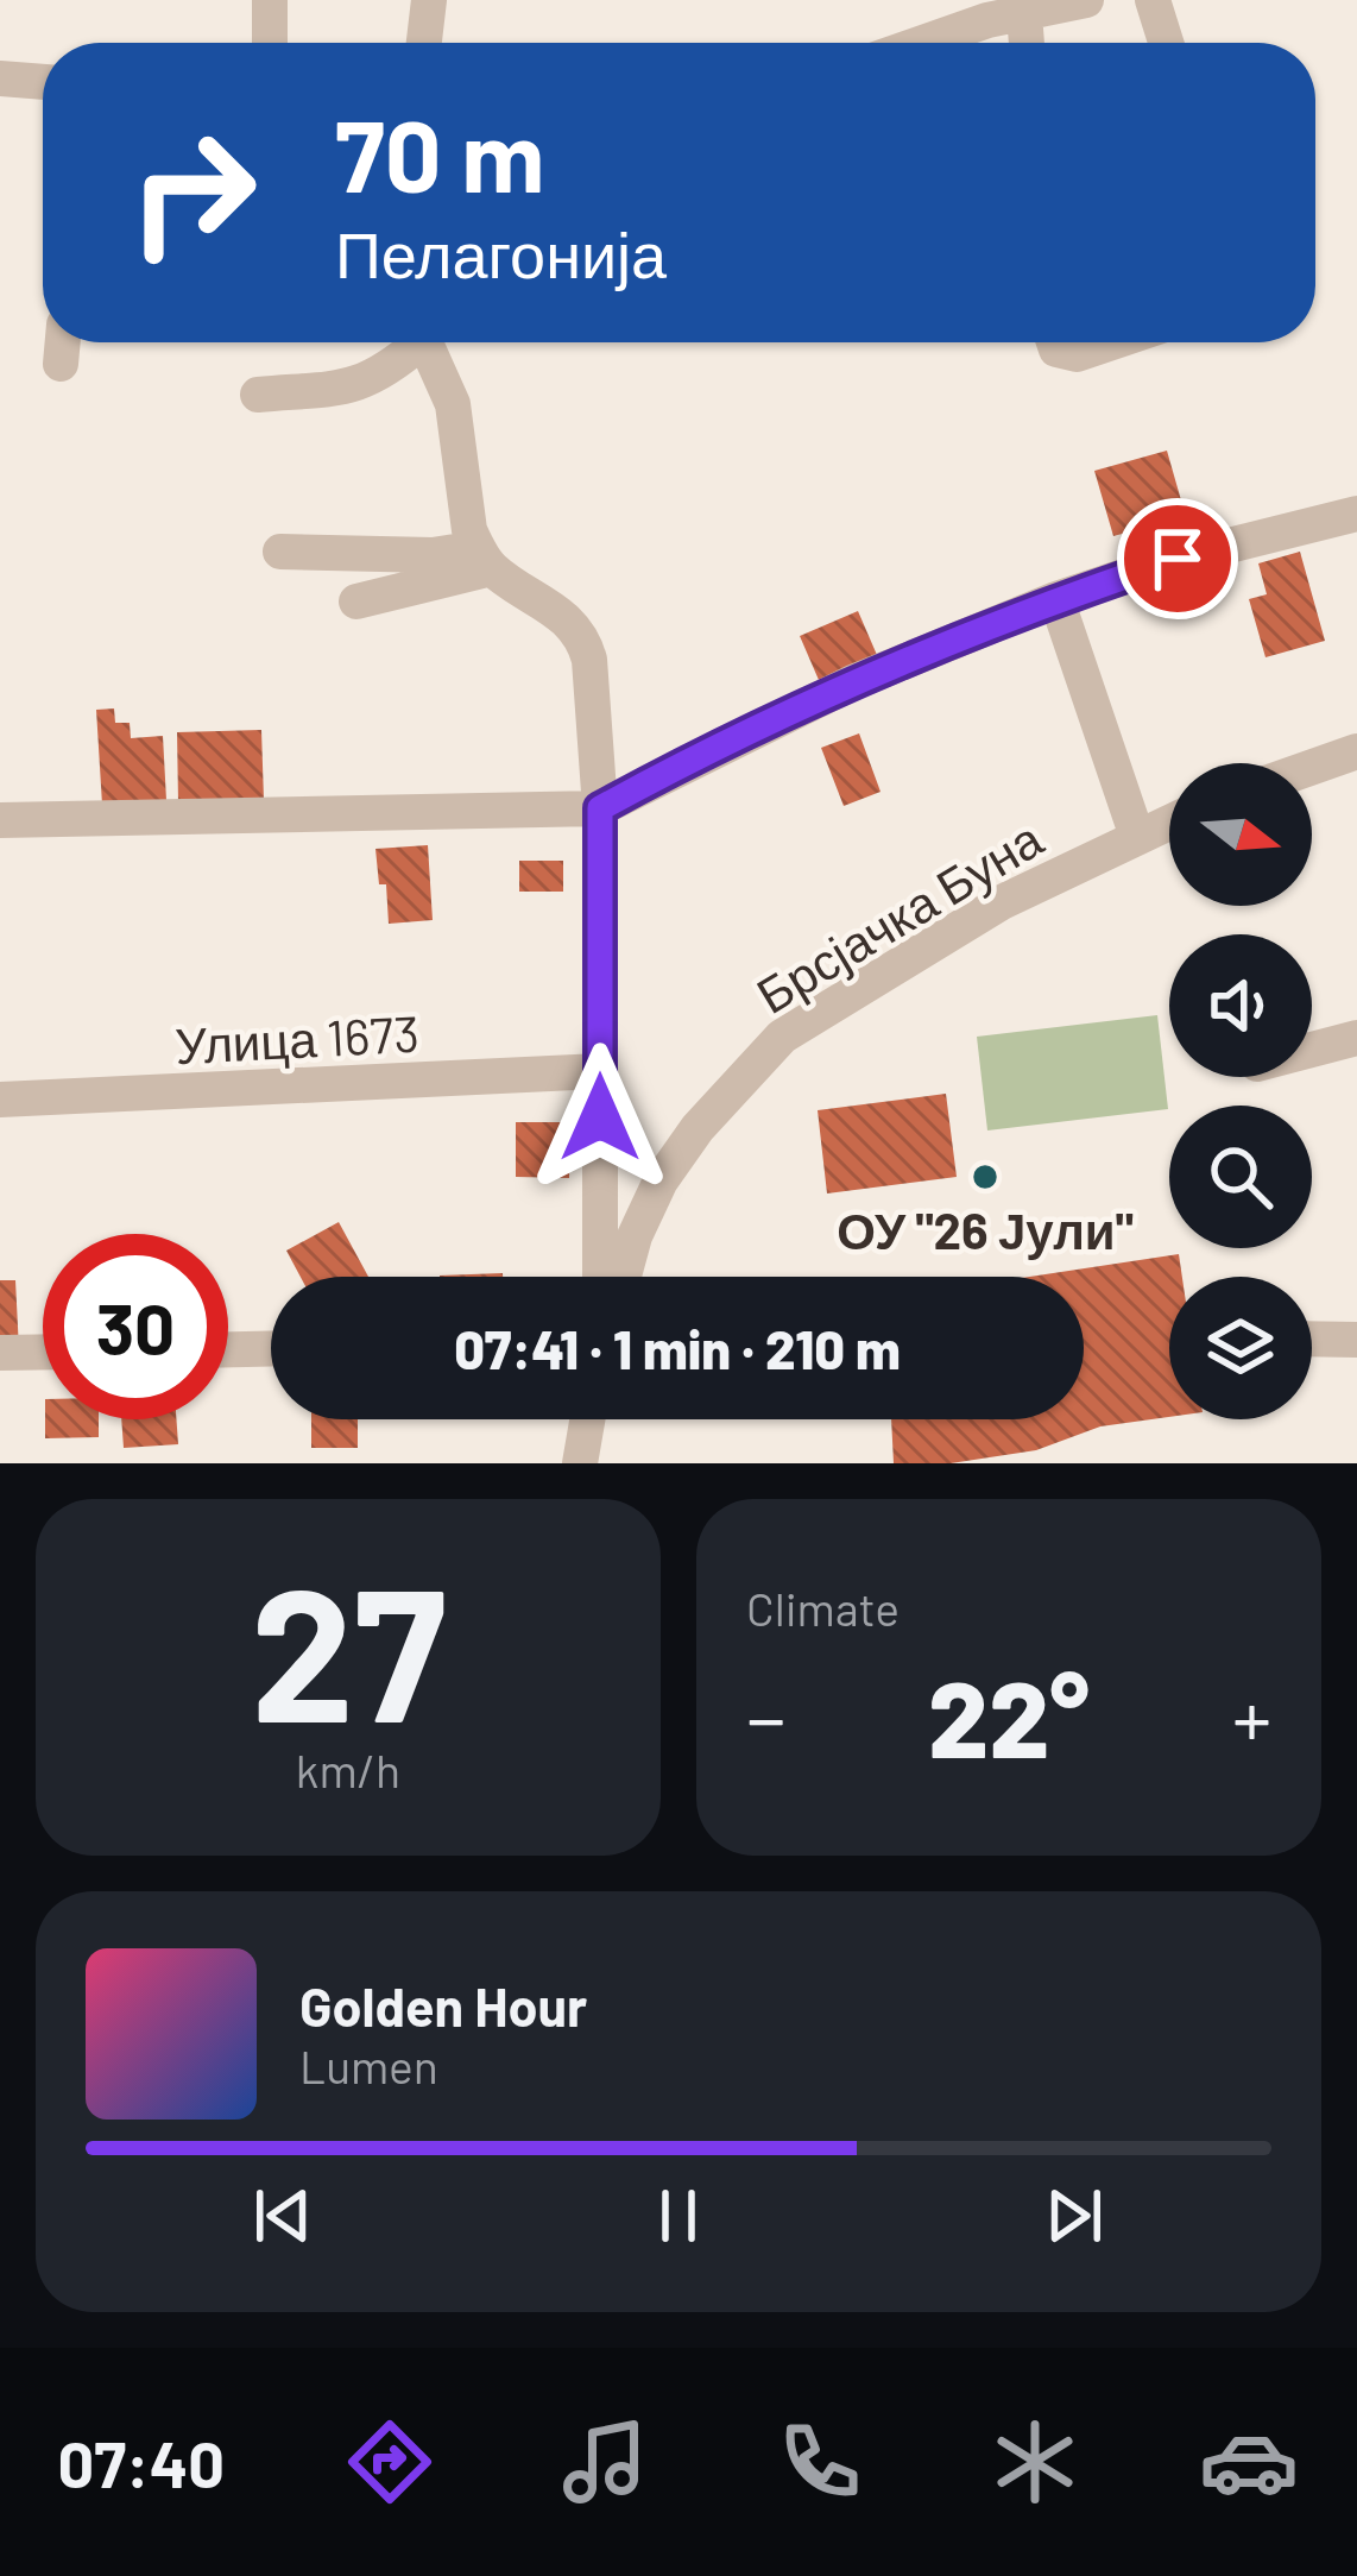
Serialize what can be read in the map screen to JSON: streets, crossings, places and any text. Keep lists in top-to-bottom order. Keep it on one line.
{"streets":{"street":["Брсјачка Буна","Улица 1673"]},"places":["ОУ \"26 Јули\""],"north":"right","page":{"turn":["70 m","Пелагонија"],"limit":"30","trip":"07:41 · 1 min · 210 m","tile":[["27","km/h"],"Climate"],"heat":["−","22°","+"],"song":["Golden Hour","Lumen"],"tabs":"07:40"}}
